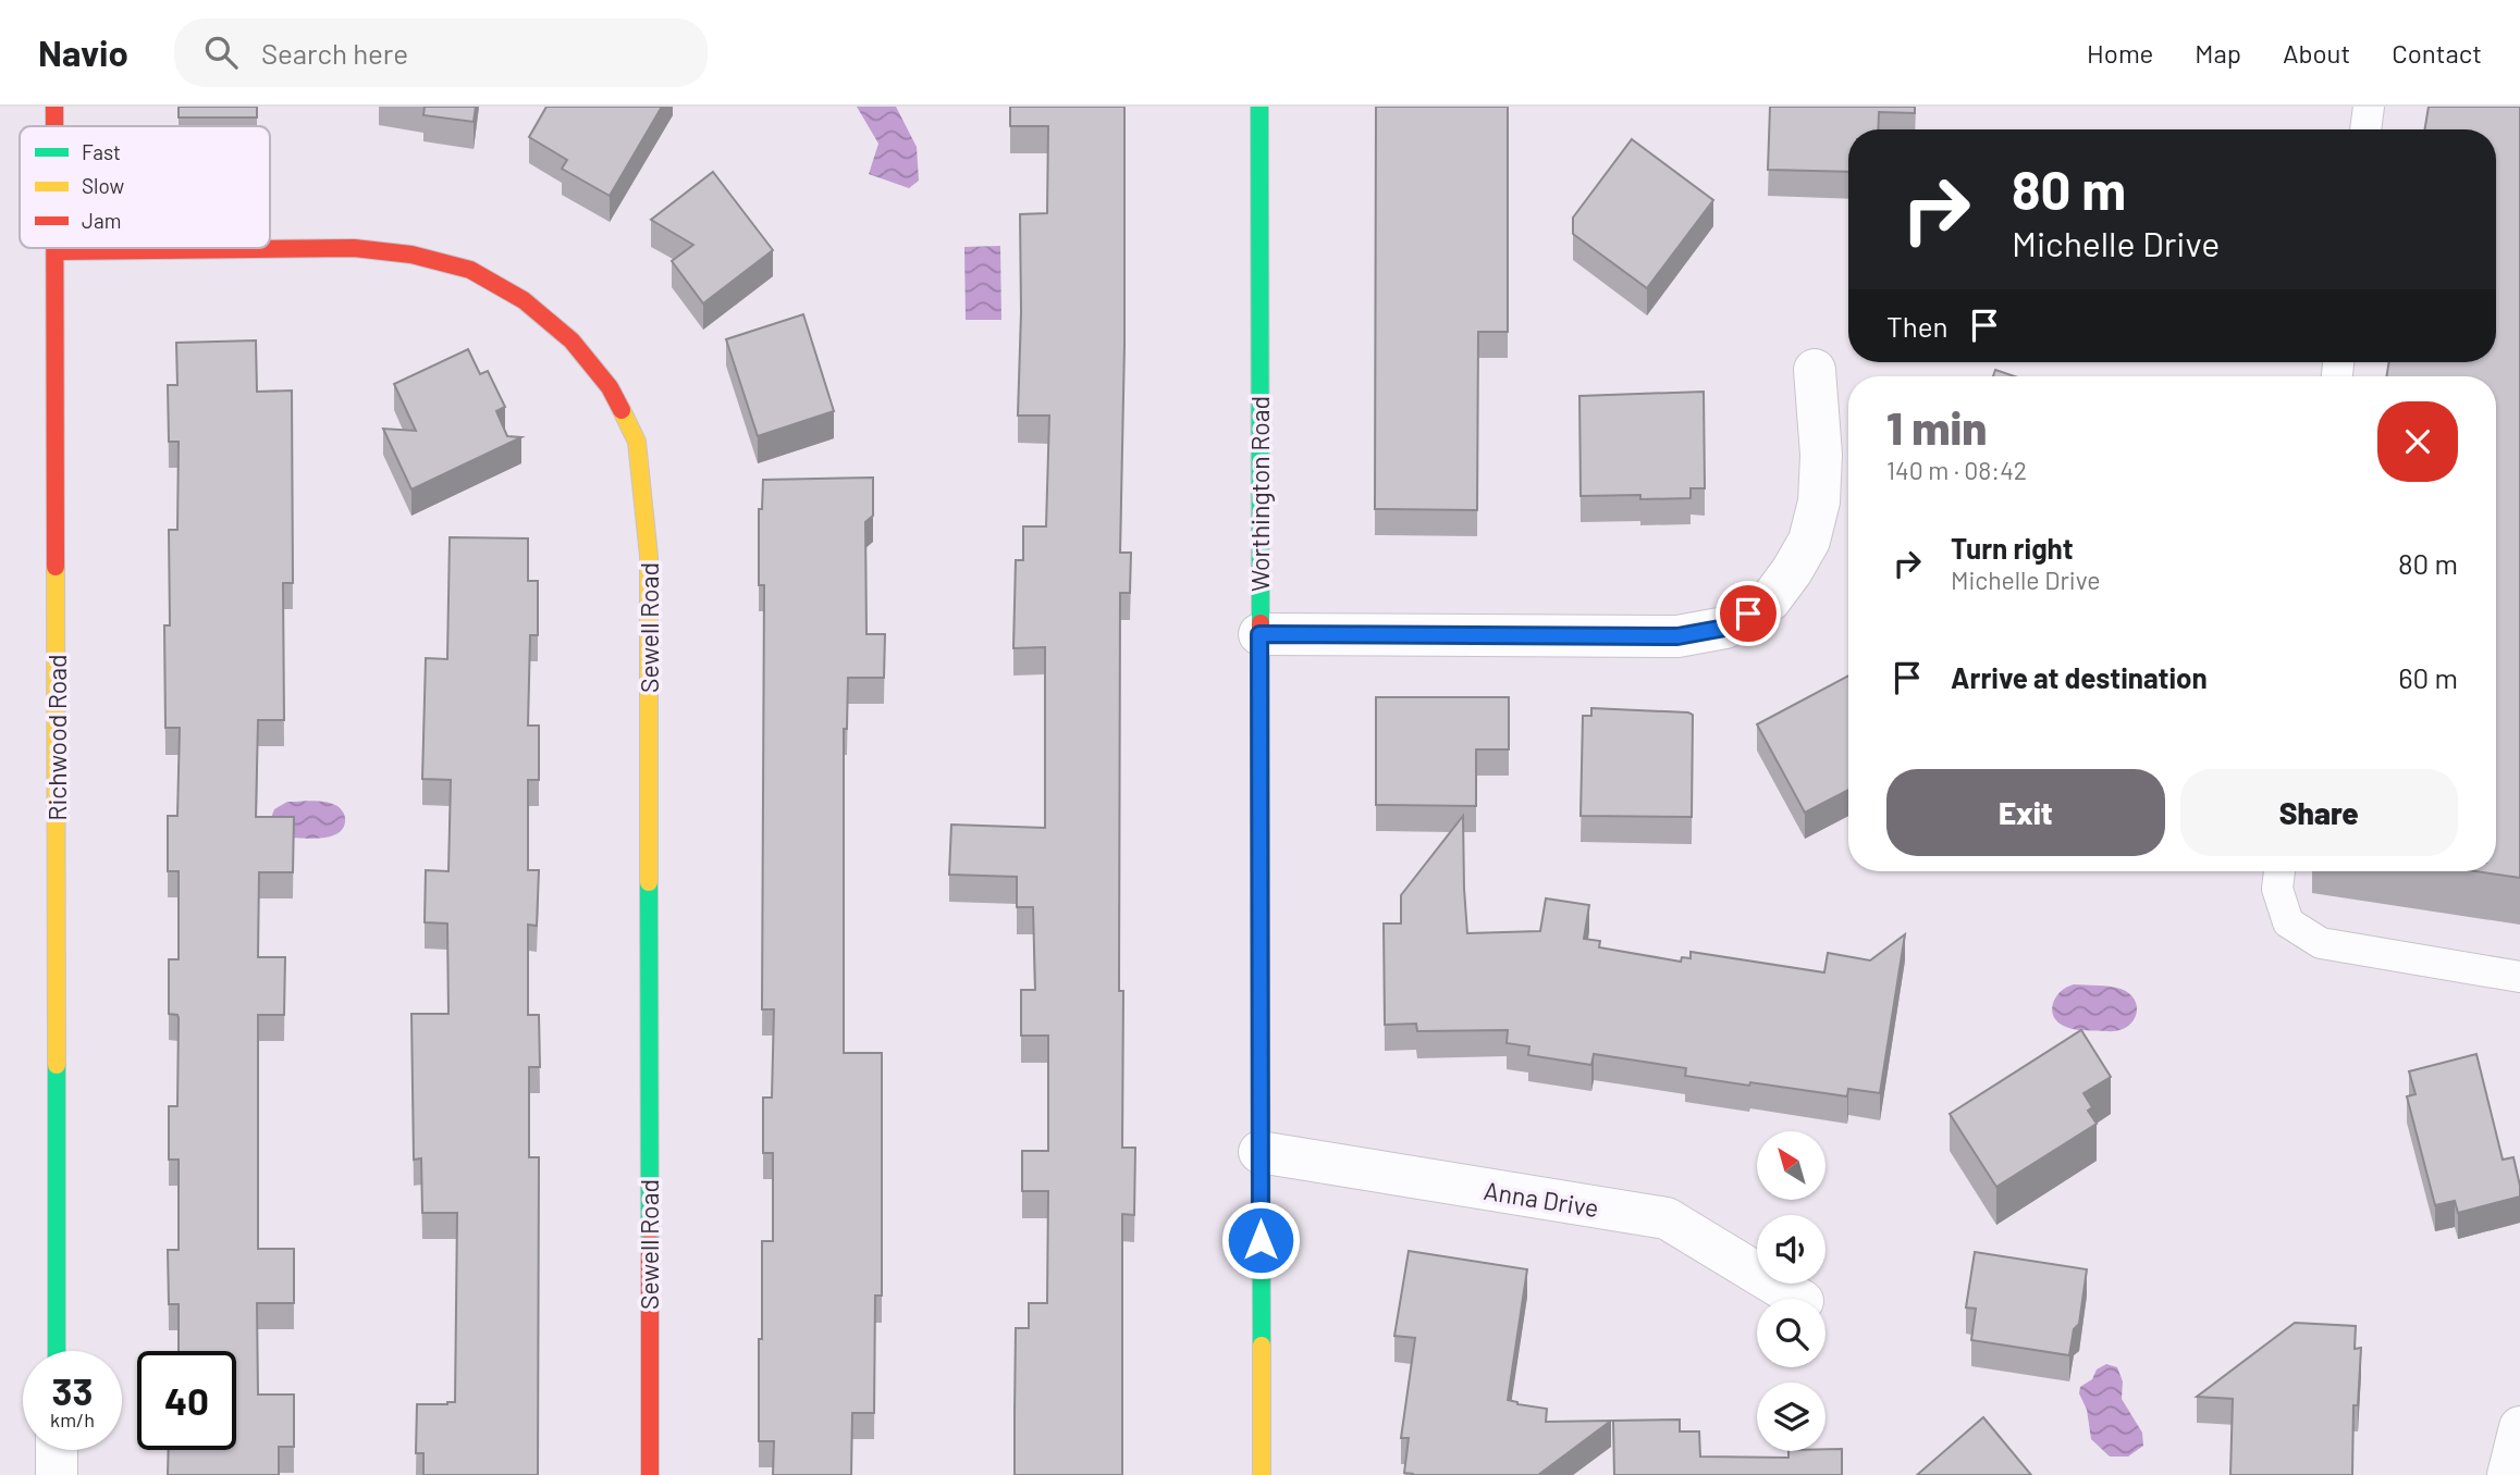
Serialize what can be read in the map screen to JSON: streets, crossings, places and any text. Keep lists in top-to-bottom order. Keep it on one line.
{"streets":{"street":["Worthington Road","Sewell Road","Richwood Road","Anna Drive"]},"crossings":[["Worthington Road","Anna Drive"],["Sewell Road","Richwood Road"]],"legend":["Fast","Slow","Jam"],"north":"top left","page":{"header":"Navio","search":"Search here","nav":["Home","Map","About","Contact"],"turn":["80 m","Michelle Drive"],"then":"Then","heading":["1 min","140 m · 08:42"],"list":[{"name":"Turn right","note":"Michelle Drive","value":"80 m"},{"name":"Arrive at destination","value":"60 m"}],"buttons":["Exit","Share"],"speed":"33 km/h","limit":"40"}}
